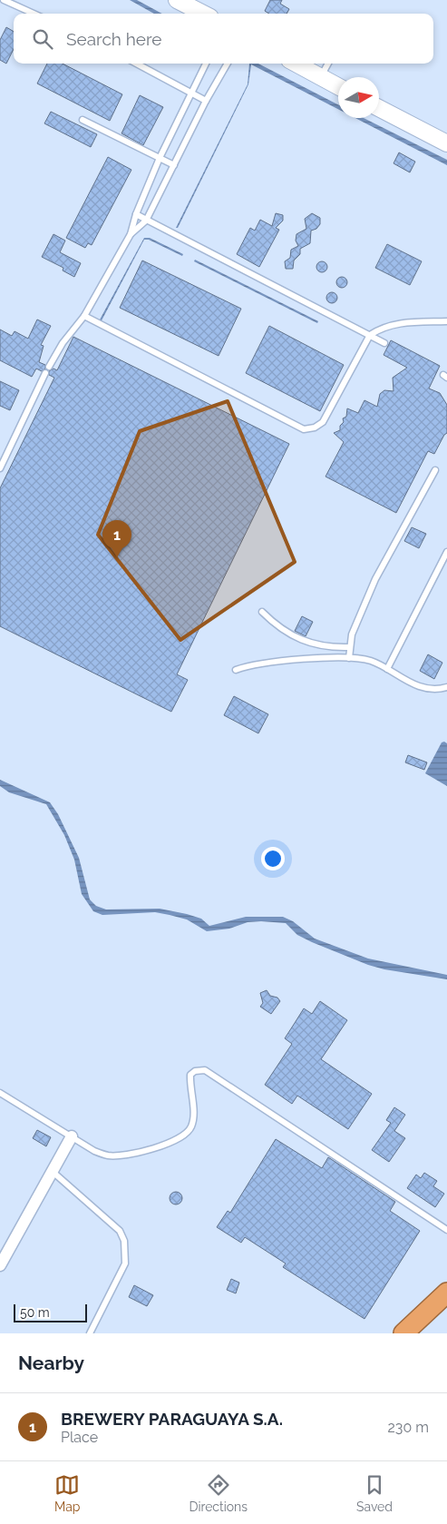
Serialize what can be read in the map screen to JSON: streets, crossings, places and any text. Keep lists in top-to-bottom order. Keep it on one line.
{"scale_bar":"50 m","north":"right","page":{"search":"Search here","pins":"1","scale":"50 m","heading":"Nearby","list":[{"mark":"1","name":"BREWERY PARAGUAYA S.A.","note":"Place","value":"230 m"}],"nav":["Map","Directions","Saved"]}}
